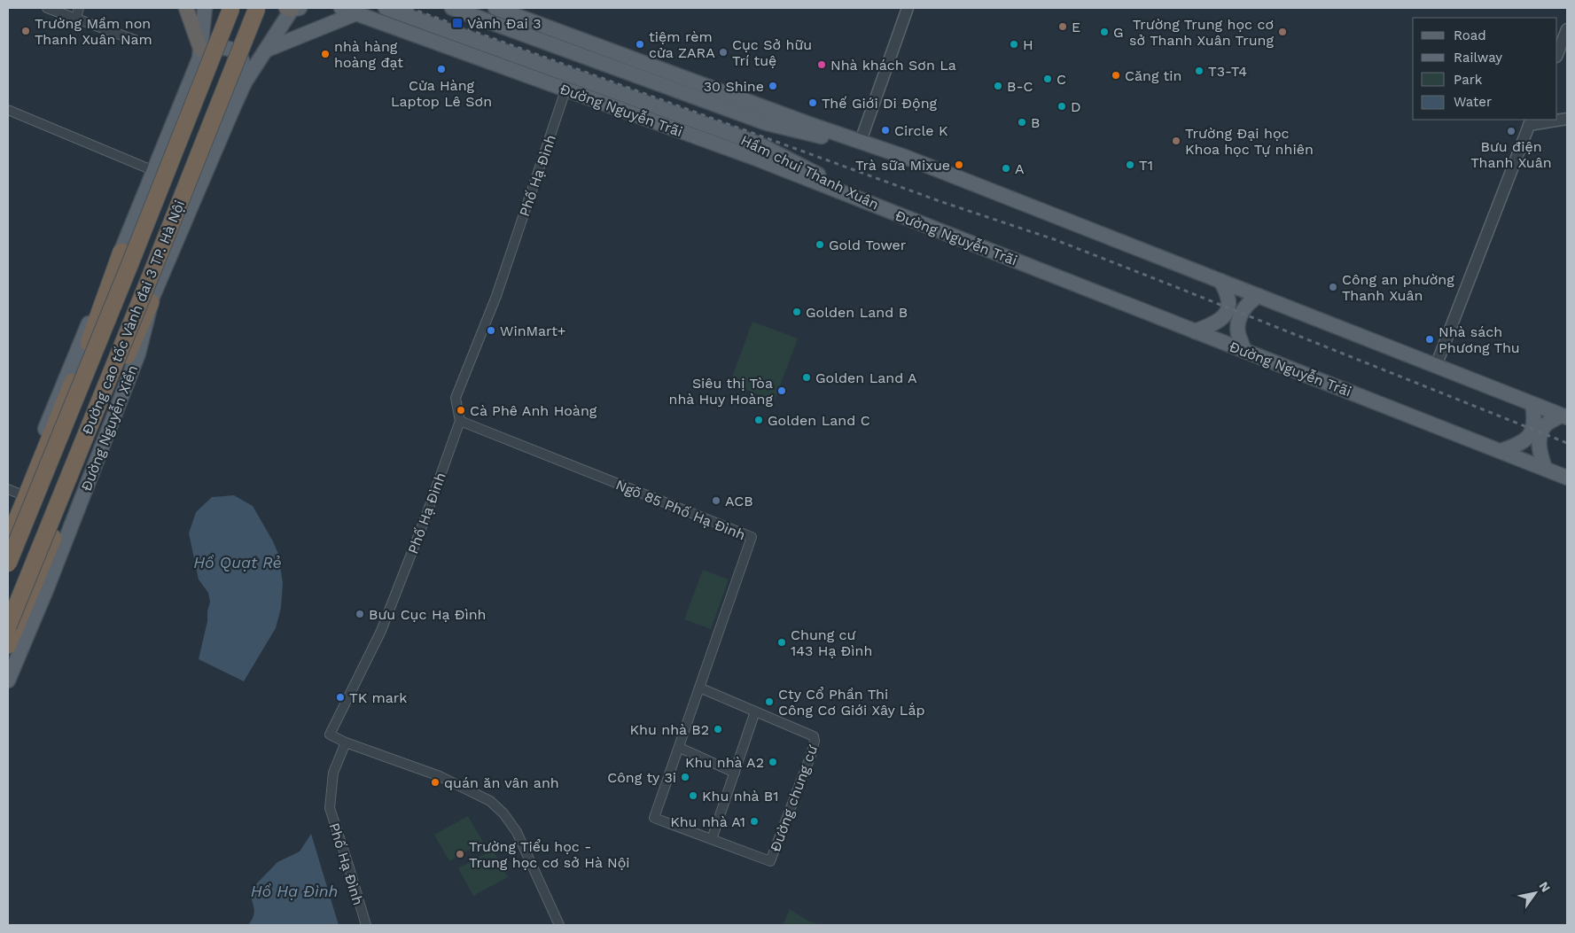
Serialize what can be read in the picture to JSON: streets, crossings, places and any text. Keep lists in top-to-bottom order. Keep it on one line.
{"streets":{"highway":["Đường cao tốc Vành đai 3 TP. Hà Nội"],"main road":["Đường Nguyễn Trãi","Hầm chui Thanh Xuân","Đường Nguyễn Xiển"],"street":["Phố Hạ Đình","Ngõ 85 Phố Hạ Đình","Đường chung cư"]},"crossings":[["Đường Nguyễn Trãi","Hầm chui Thanh Xuân"],["Đường Nguyễn Trãi","Phố Hạ Đình"],["Phố Hạ Đình","Ngõ 85 Phố Hạ Đình"],["Ngõ 85 Phố Hạ Đình","Đường chung cư"]],"water":["Hồ Quạt Rẻ","Hồ Hạ Đình"],"places":{"transit":["Vành Đai 3"],"other":["E","Trường Mầm non Thanh Xuân Nam","G","Trường Trung học cơ sở Thanh Xuân Trung","tiệm rèm cửa ZARA","H","Cục Sở hữu Trí tuệ","nhà hàng hoàng đạt","Nhà khách Sơn La","Cửa Hàng Laptop Lê Sơn","T3-T4","Căng tin","C","30 Shine","B-C","Thế Giới Di Động","D","B","Circle K","Bưu điện Thanh Xuân","Trường Đại học Khoa học Tự nhiên","Trà sữa Mixue","T1","A","Gold Tower","Công an phường Thanh Xuân","Golden Land B","WinMart+","Nhà sách Phương Thu","Golden Land A","Siêu thị Tòa nhà Huy Hoàng","Cà Phê Anh Hoàng","Golden Land C","ACB","Bưu Cục Hạ Đình","Chung cư 143 Hạ Đình","TK mark","Cty Cổ Phần Thi Công Cơ Giới Xây Lắp","Khu nhà B2","Khu nhà A2","Công ty 3i","quán ăn vân anh","Khu nhà B1","Khu nhà A1","Trường Tiểu học - Trung học cơ sở Hà Nội"]},"legend":["Road","Railway","Park","Water"],"north":"top right"}
